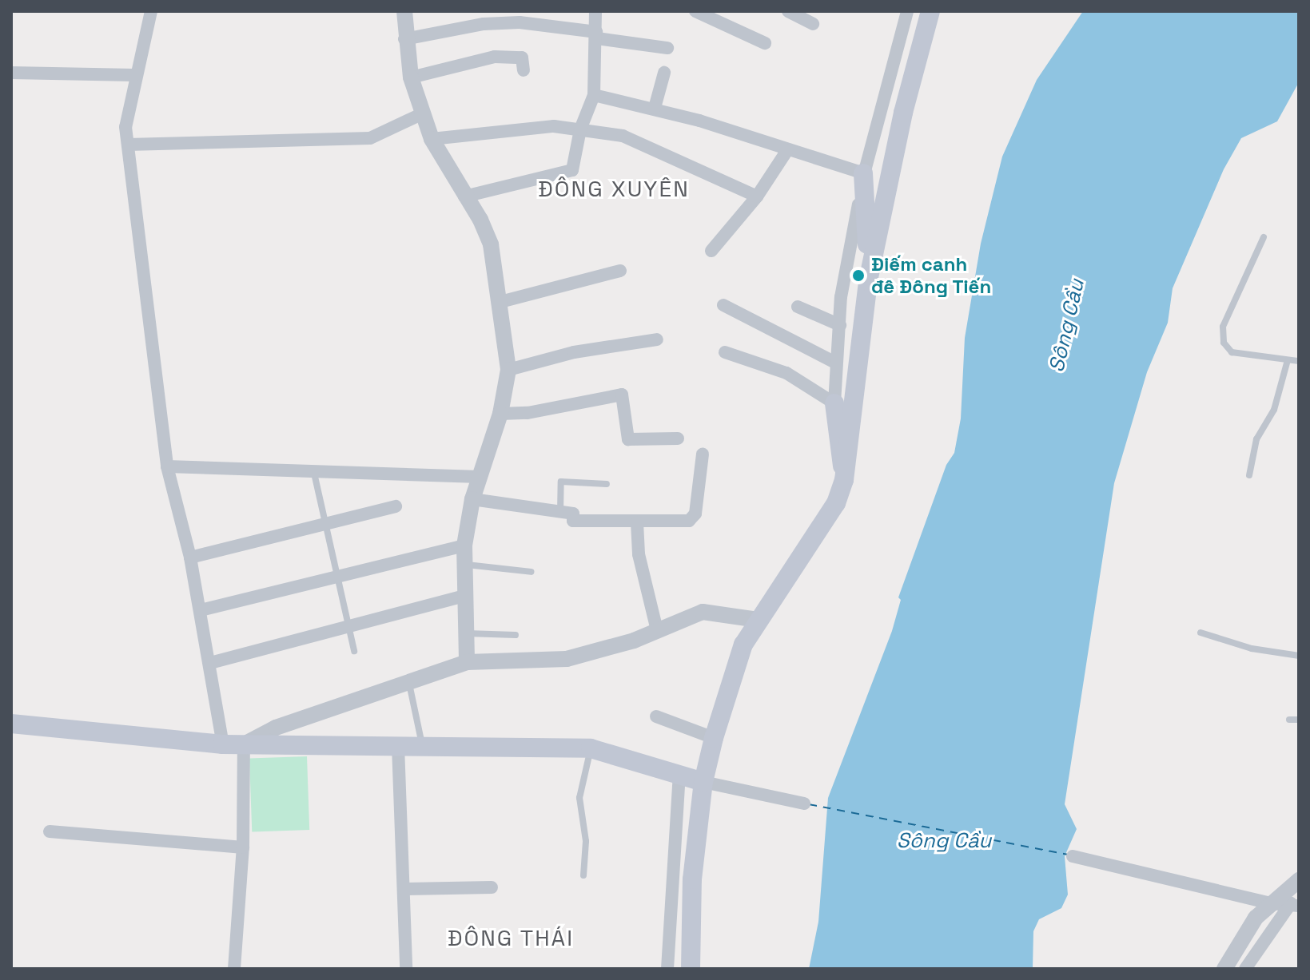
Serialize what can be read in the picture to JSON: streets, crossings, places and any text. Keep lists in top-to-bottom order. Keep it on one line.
{"districts":["ĐÔNG XUYÊN","ĐÔNG THÁI"],"water":["Sông Cầu"],"places":["Điếm canh đê Đông Tiến"]}
